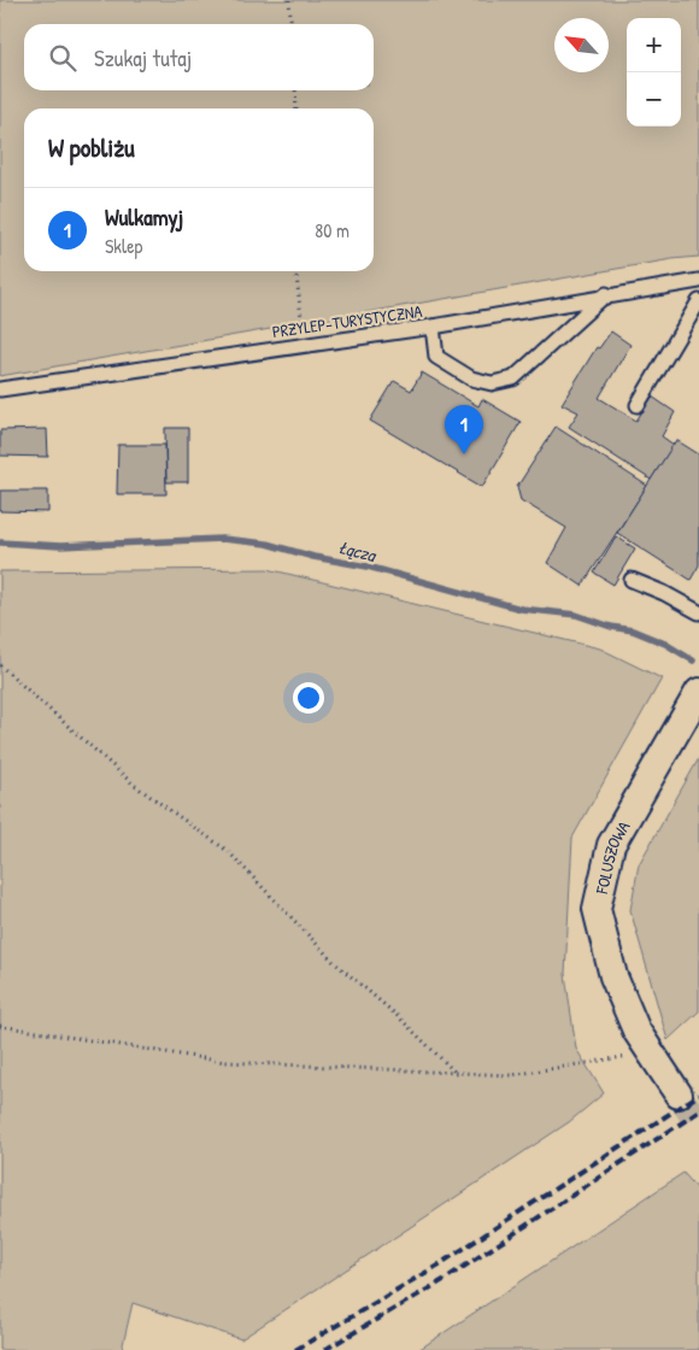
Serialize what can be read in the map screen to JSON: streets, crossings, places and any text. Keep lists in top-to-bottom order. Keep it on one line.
{"streets":{"street":["FOLUSZOWA"],"lane":["PRZYLEP-TURYSTYCZNA"]},"water":["Łącza"],"north":"top left","page":{"map_buttons":["+","−"],"search":"Szukaj tutaj","heading":"W pobliżu","list":[{"mark":"1","name":"Wulkamyj","note":"Sklep","value":"80 m"}],"pins":"1"}}
